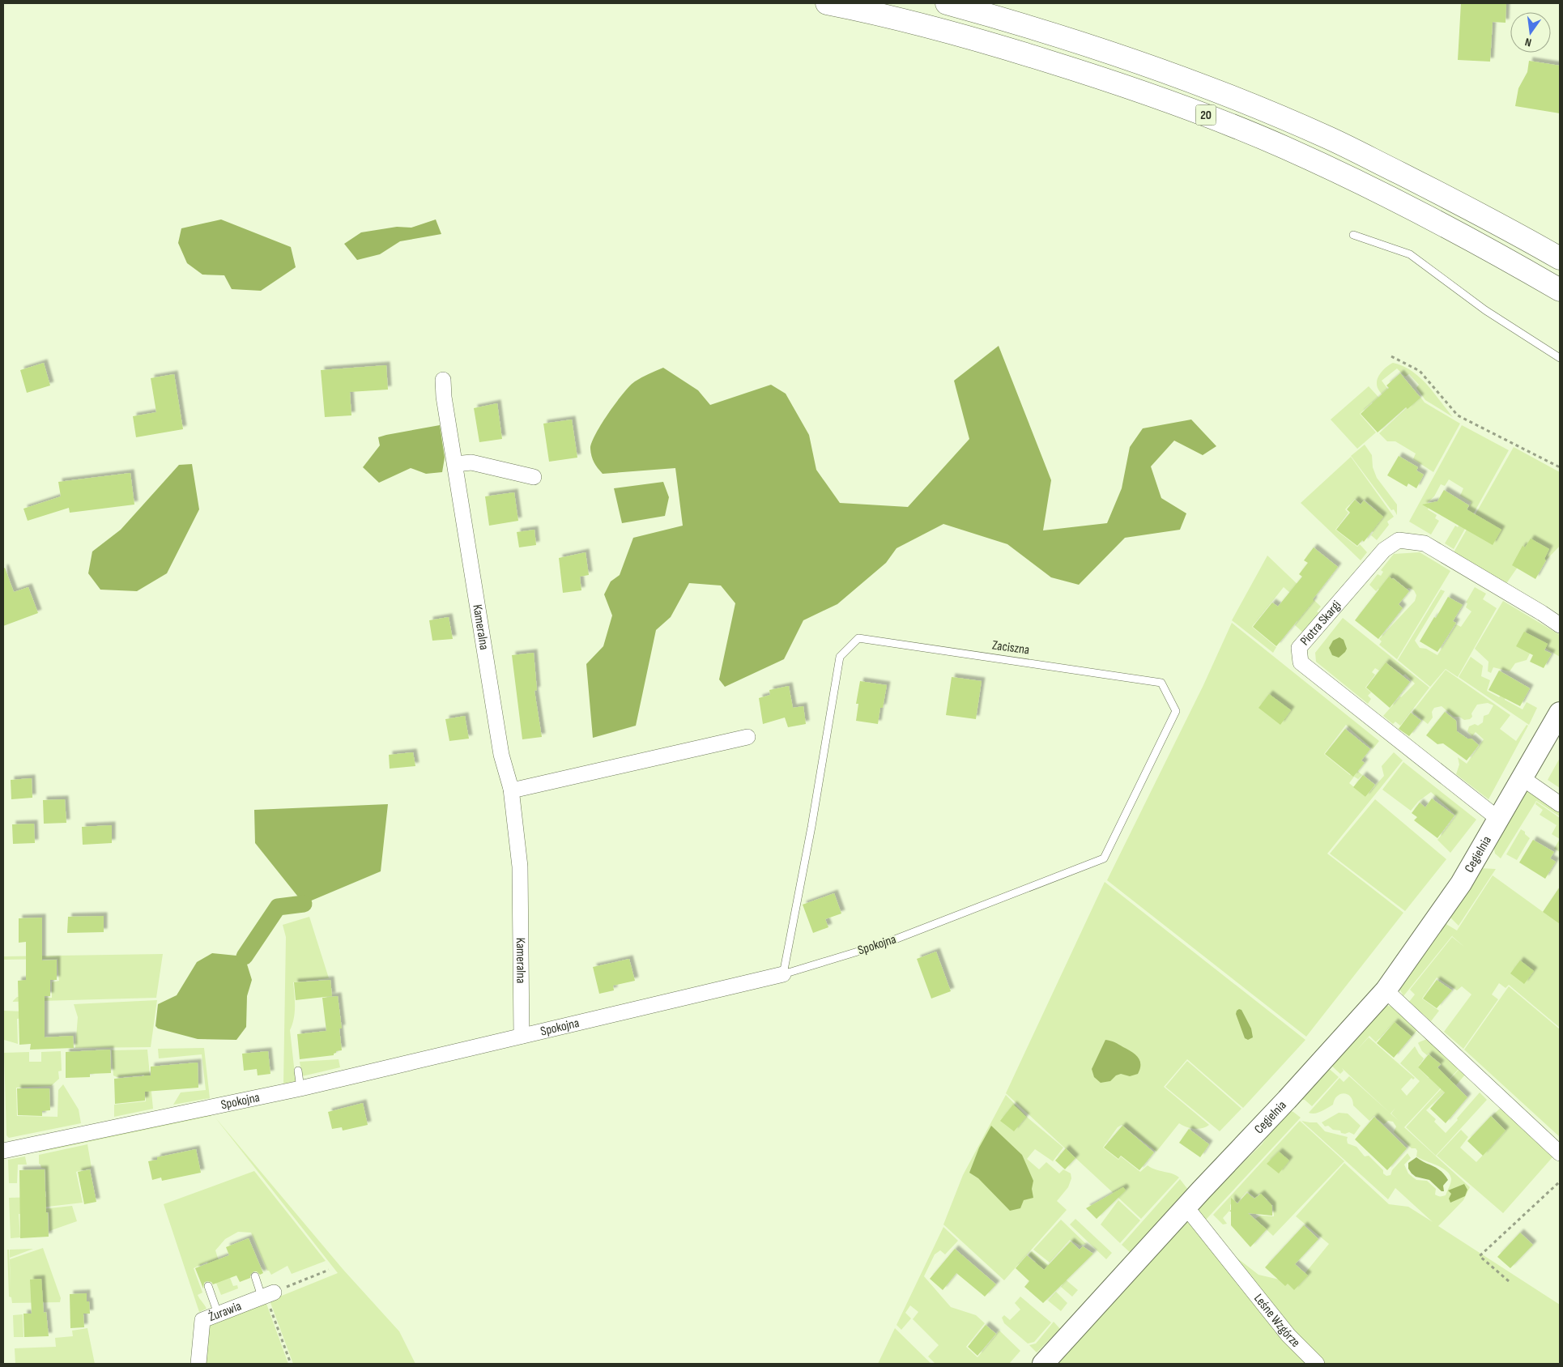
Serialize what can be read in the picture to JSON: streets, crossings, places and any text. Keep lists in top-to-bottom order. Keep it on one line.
{"streets":{"main road":["20"],"street":["Piotra Skargi","Kameralna","Cegielnia","Spokojna","Żurawia","Leśne Wzgórze"],"lane":["Zaciszna"]},"crossings":[["Piotra Skargi","Cegielnia"],["Kameralna","Spokojna"],["Zaciszna","Spokojna"],["Cegielnia","Leśne Wzgórze"]],"north":"bottom"}
